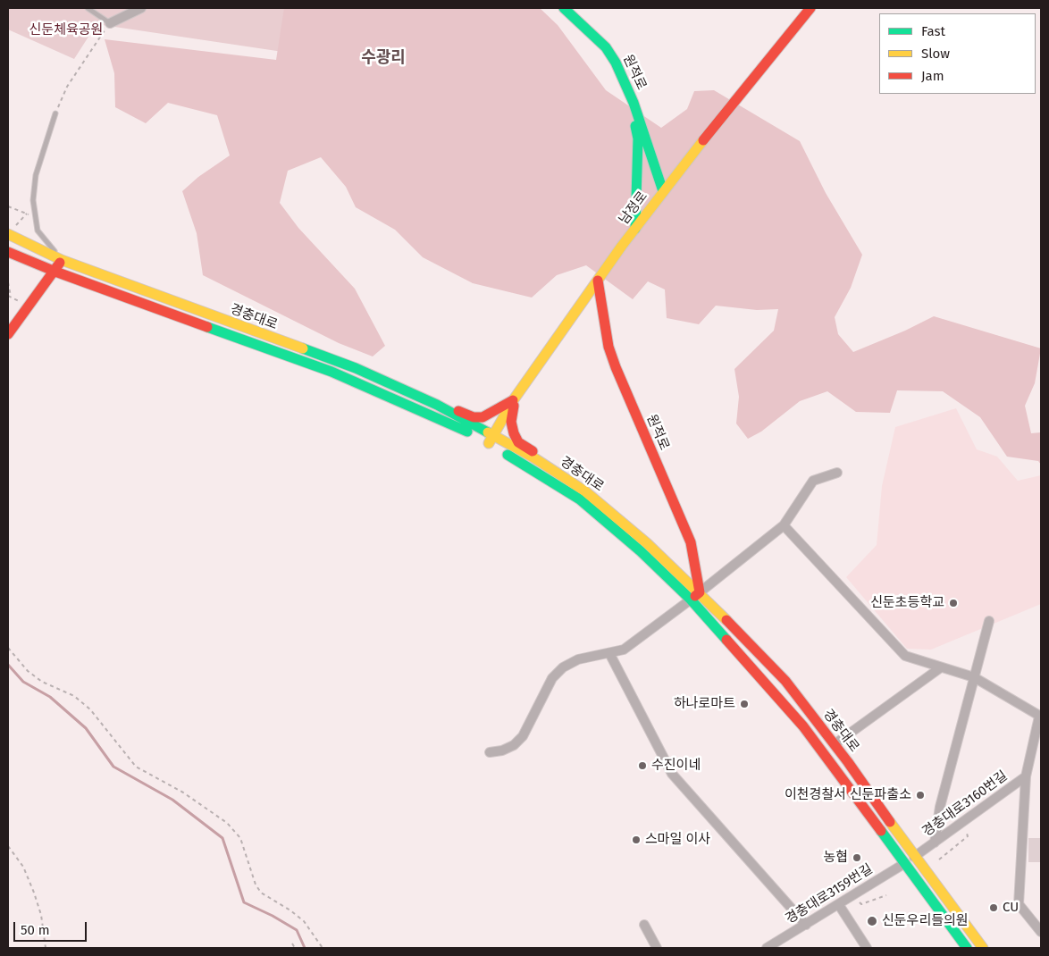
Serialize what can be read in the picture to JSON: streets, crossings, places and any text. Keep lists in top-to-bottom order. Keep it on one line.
{"streets":{"main road":["원적로","남정로","경충대로"],"street":["경충대로3160번길","경충대로3159번길"]},"crossings":[["원적로","남정로"],["원적로","경충대로"],["남정로","경충대로"],["경충대로","경충대로3160번길"],["경충대로","경충대로3159번길"],["경충대로3160번길","경충대로3159번길"]],"districts":["수광리"],"parks":["신둔체육공원"],"places":["신둔초등학교","하나로마트","수진이네","이천경찰서 신둔파출소","스마일 이사","농협","CU","신둔우리들의원"],"legend":["Fast","Slow","Jam"],"scale_bar":"50 m"}
